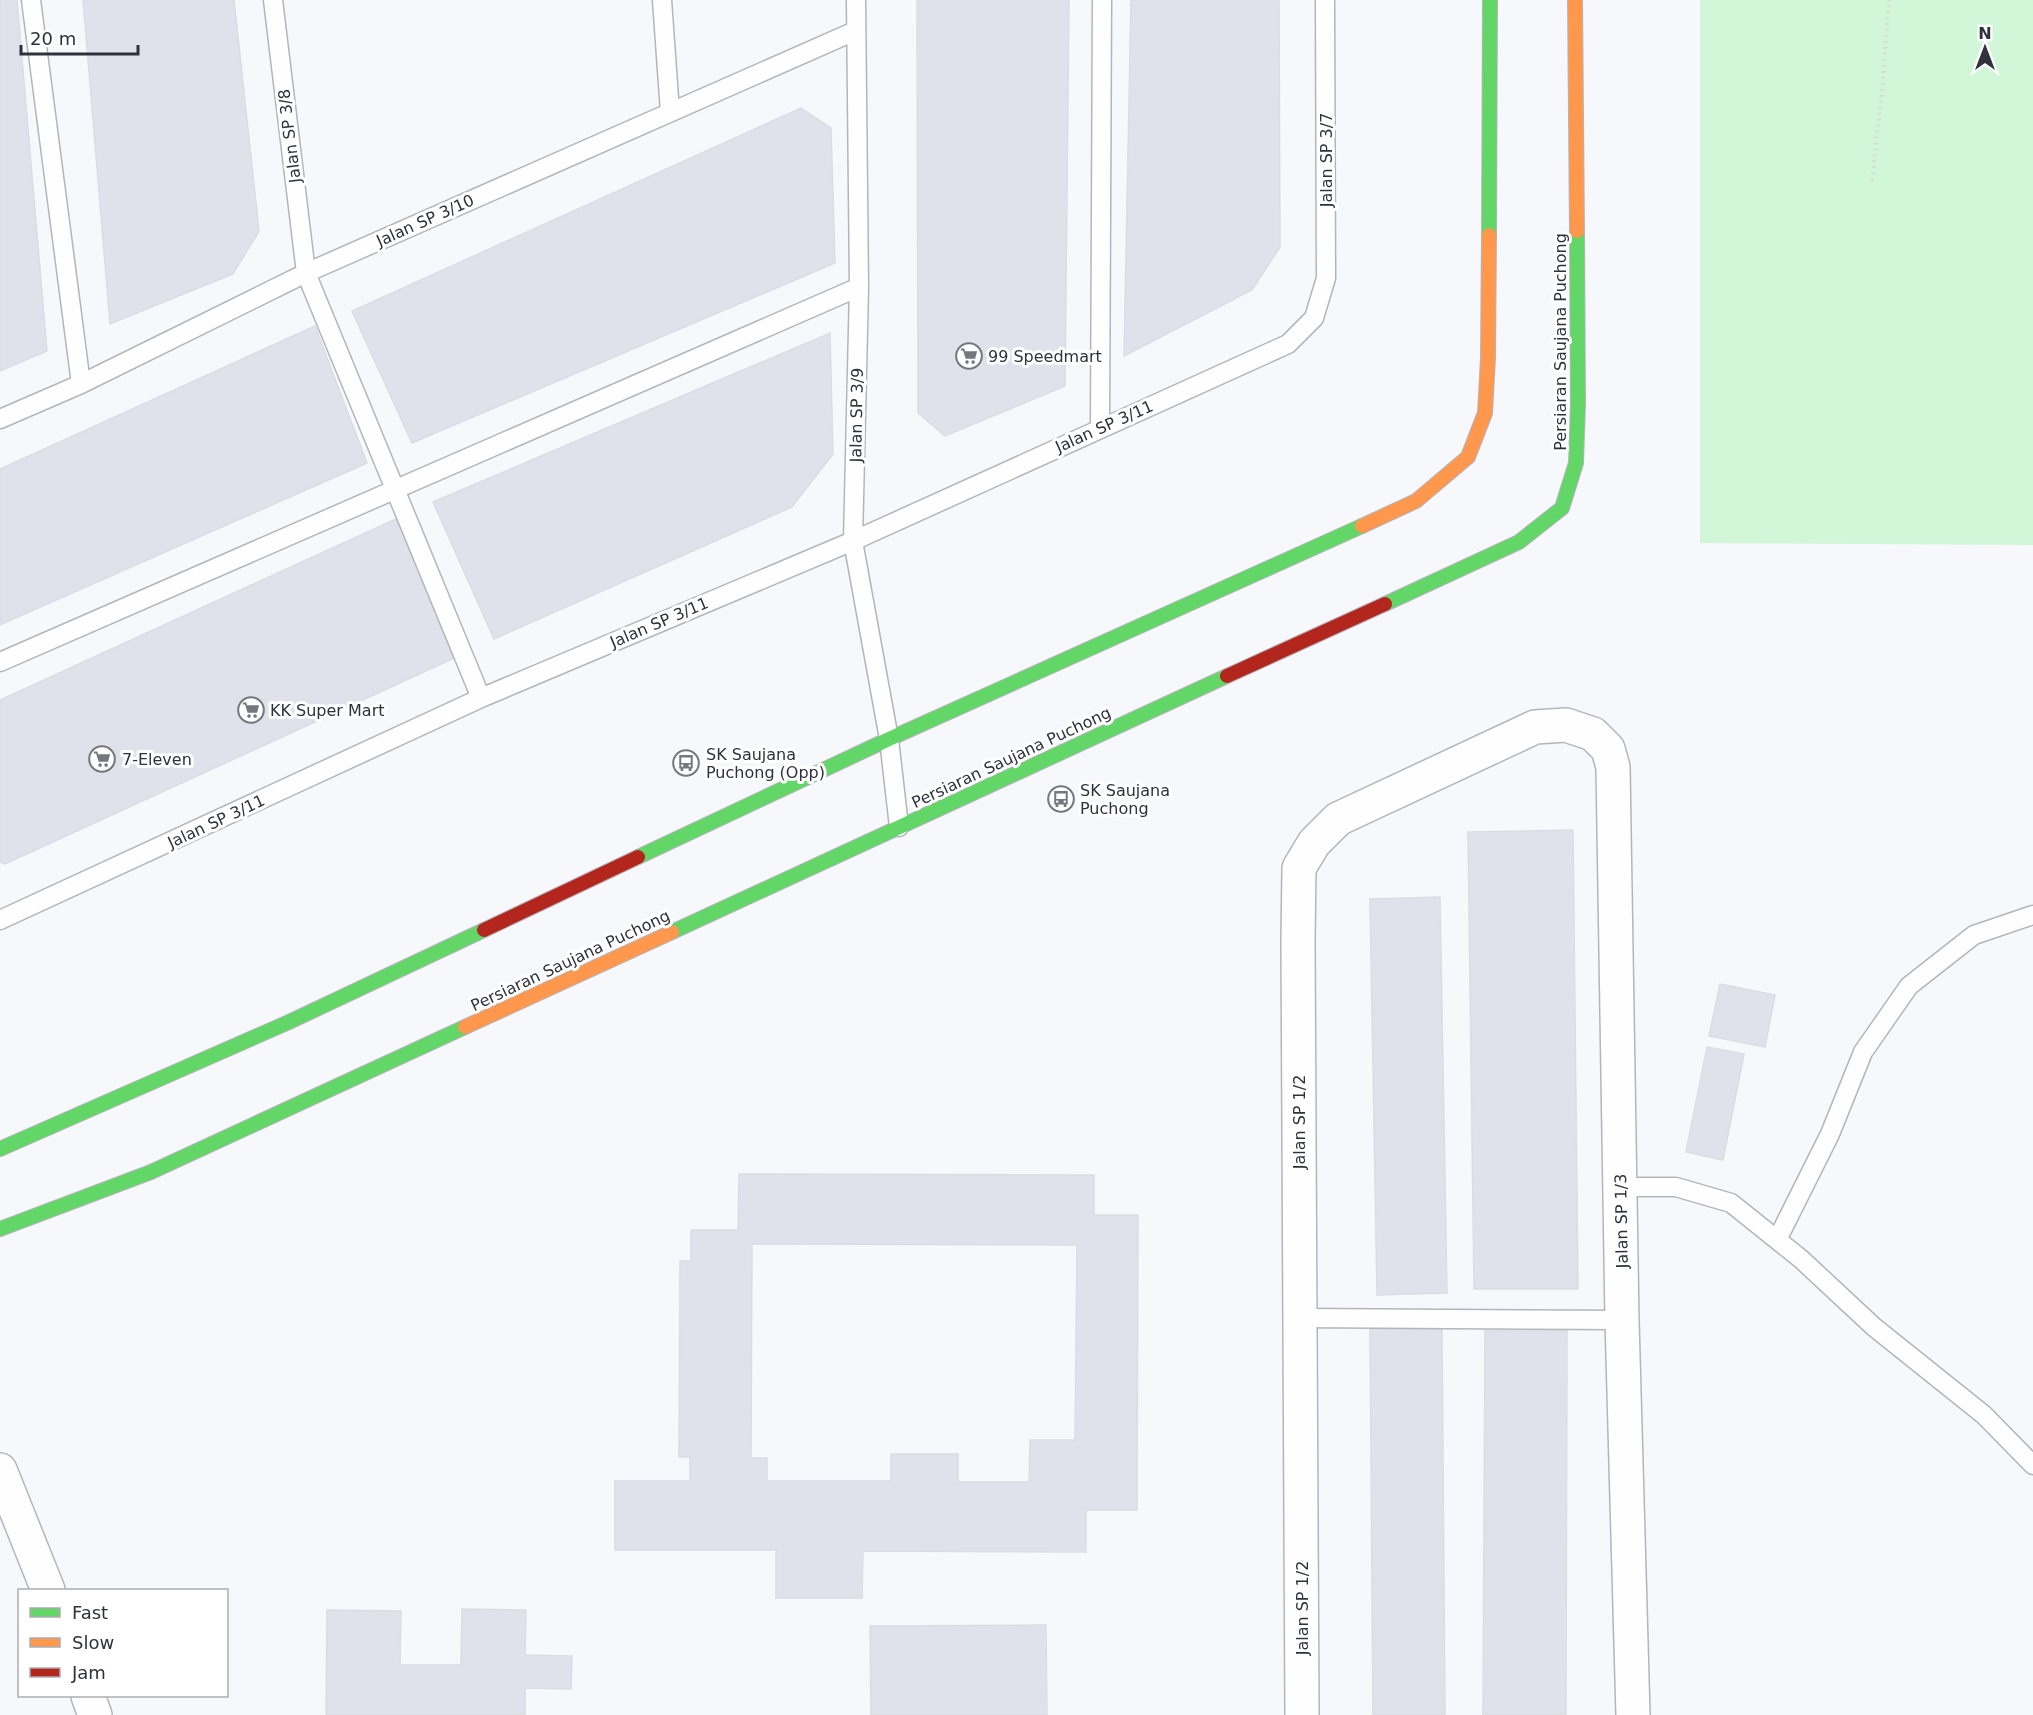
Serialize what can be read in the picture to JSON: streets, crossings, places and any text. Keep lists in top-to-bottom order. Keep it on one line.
{"streets":{"street":["Persiaran Saujana Puchong","Jalan SP 1/2","Jalan SP 1/3"],"lane":["Jalan SP 3/8","Jalan SP 3/7","Jalan SP 3/10","Jalan SP 3/9","Jalan SP 3/11"]},"crossings":[["Jalan SP 3/8","Jalan SP 3/10"],["Jalan SP 3/8","Jalan SP 3/11"],["Jalan SP 3/7","Jalan SP 3/11"],["Jalan SP 3/10","Jalan SP 3/9"],["Persiaran Saujana Puchong","Jalan SP 3/9"],["Jalan SP 3/9","Jalan SP 3/11"],["Jalan SP 1/2","Jalan SP 1/3"]],"places":{"supermarket":["99 Speedmart","KK Super Mart","7-Eleven"],"bus stop":["SK Saujana Puchong (Opp)","SK Saujana Puchong"]},"legend":["Fast","Slow","Jam"],"scale_bar":"20 m","north":"top"}
